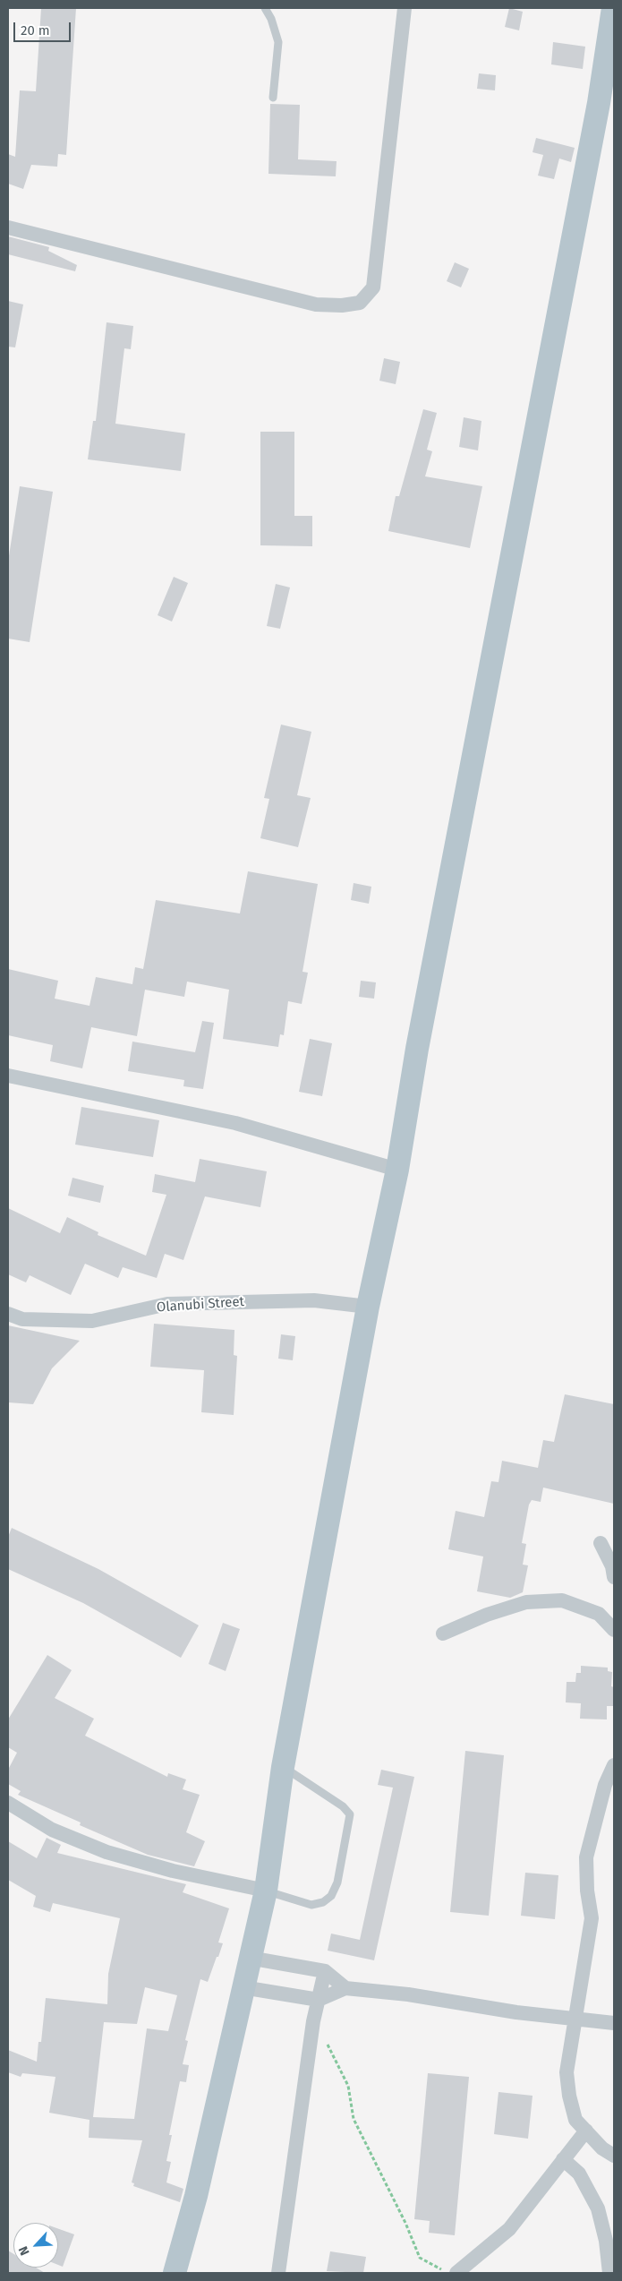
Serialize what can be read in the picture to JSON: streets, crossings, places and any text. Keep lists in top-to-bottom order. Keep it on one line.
{"streets":{"street":["Olanubi Street"]},"scale_bar":"20 m","north":"bottom left"}
